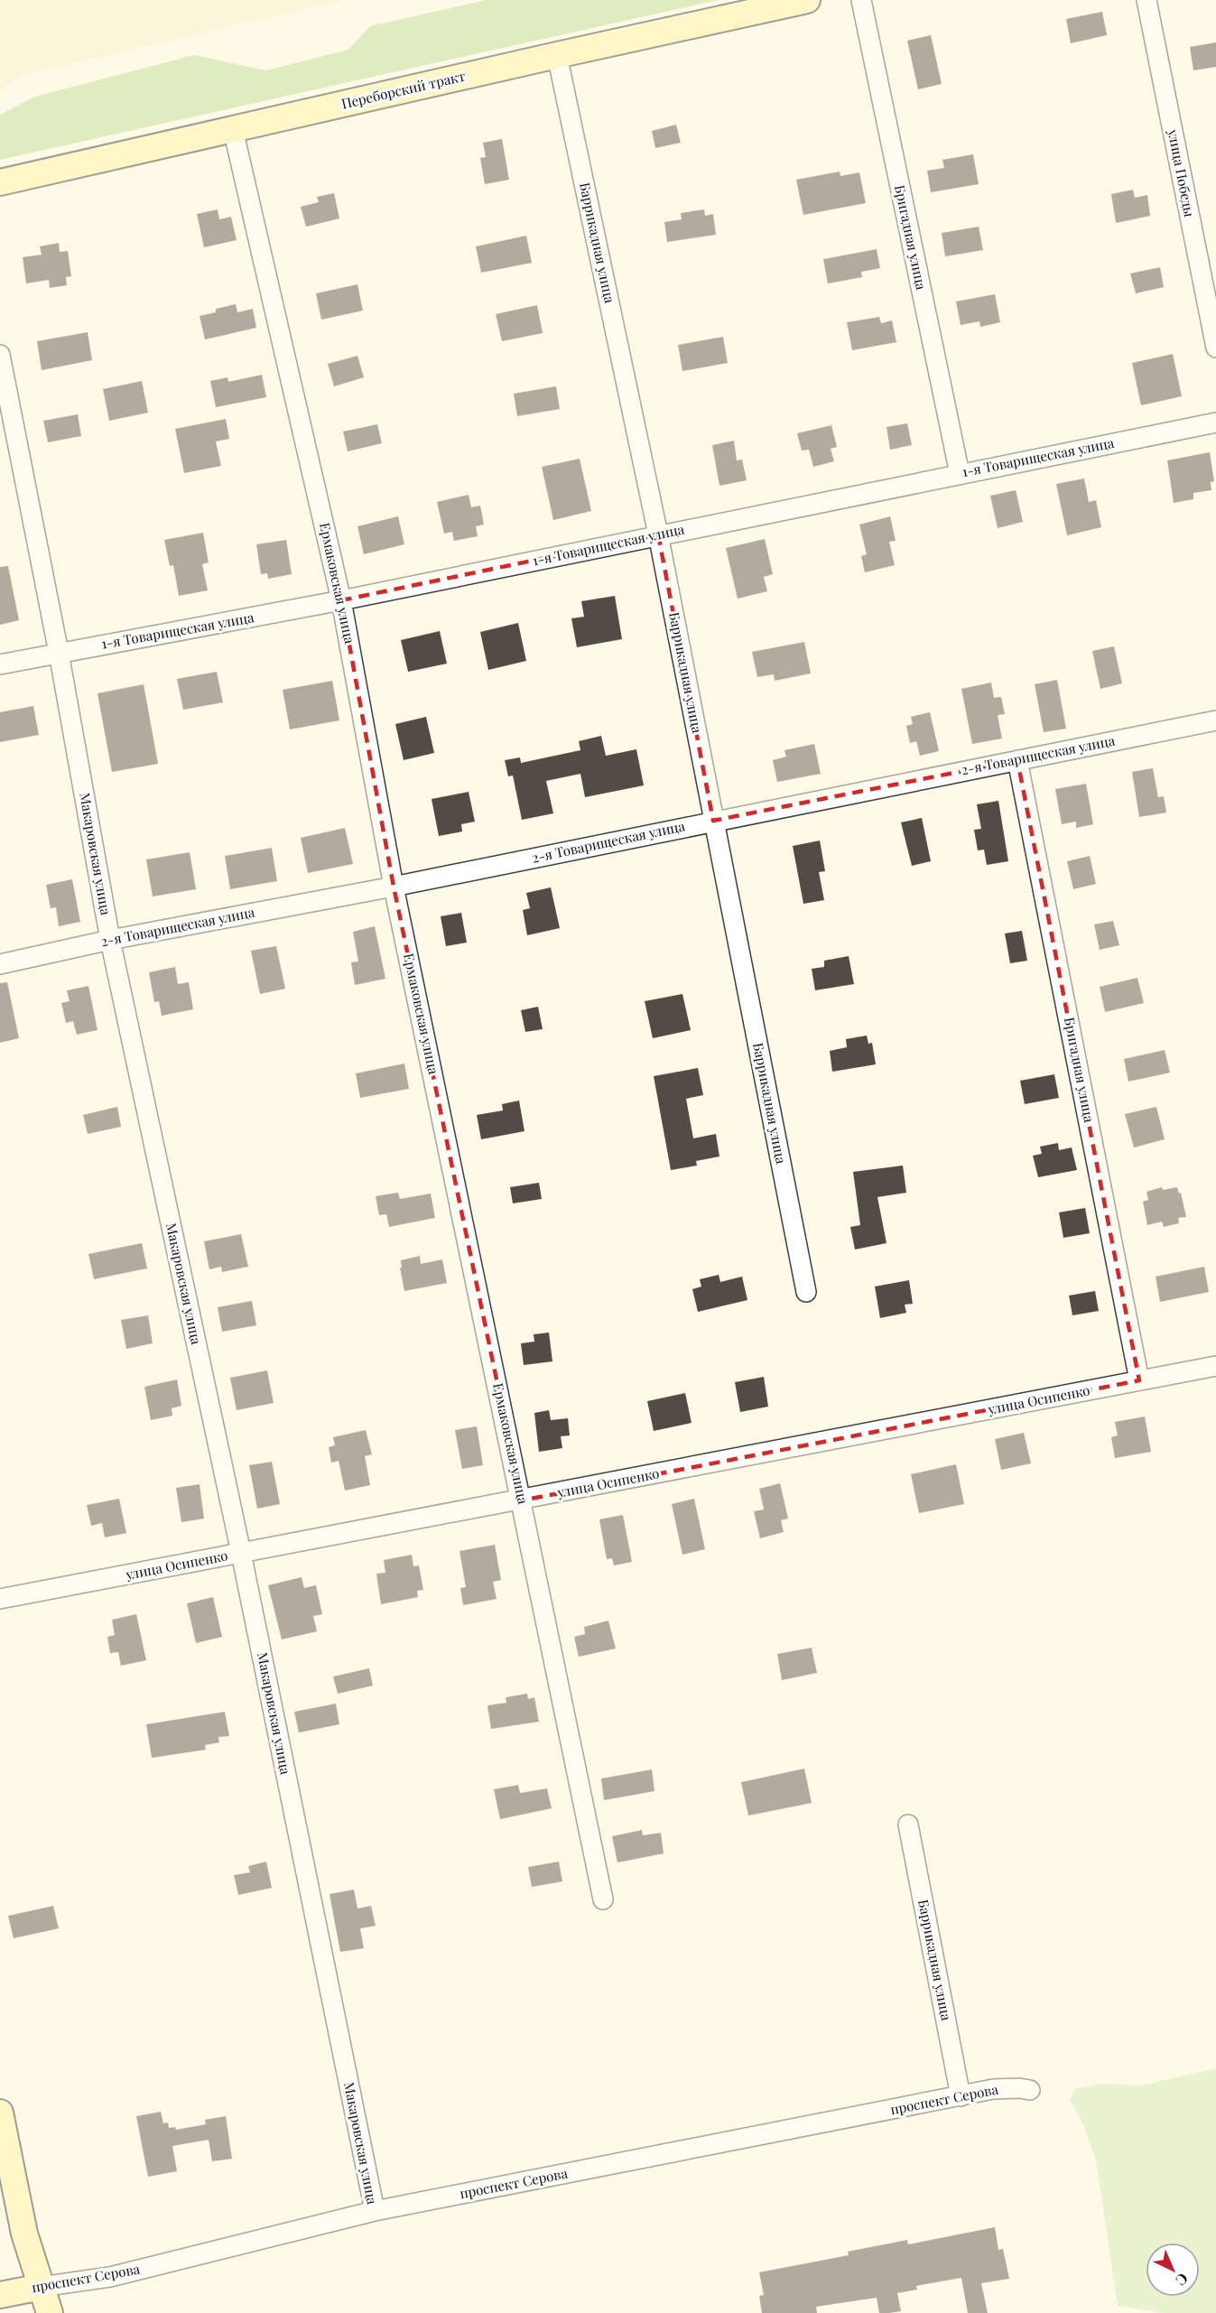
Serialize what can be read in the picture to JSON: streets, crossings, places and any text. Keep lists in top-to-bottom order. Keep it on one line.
{"streets":{"main road":["Переборский тракт","проспект Серова"],"street":["улица Победы","Бригадная улица","Баррикадная улица","1-я Товарищеская улица","Ермаковская улица","2-я Товарищеская улица","Макаровская улица","улица Осипенко"]},"crossings":[["Переборский тракт","Баррикадная улица"],["Переборский тракт","Ермаковская улица"],["Бригадная улица","1-я Товарищеская улица"],["Бригадная улица","2-я Товарищеская улица"],["Бригадная улица","улица Осипенко"],["Баррикадная улица","1-я Товарищеская улица"],["Баррикадная улица","2-я Товарищеская улица"],["Баррикадная улица","проспект Серова"],["1-я Товарищеская улица","Ермаковская улица"],["1-я Товарищеская улица","Макаровская улица"],["Ермаковская улица","2-я Товарищеская улица"],["Ермаковская улица","улица Осипенко"],["2-я Товарищеская улица","Макаровская улица"],["Макаровская улица","улица Осипенко"],["Макаровская улица","проспект Серова"]],"north":"bottom right"}
